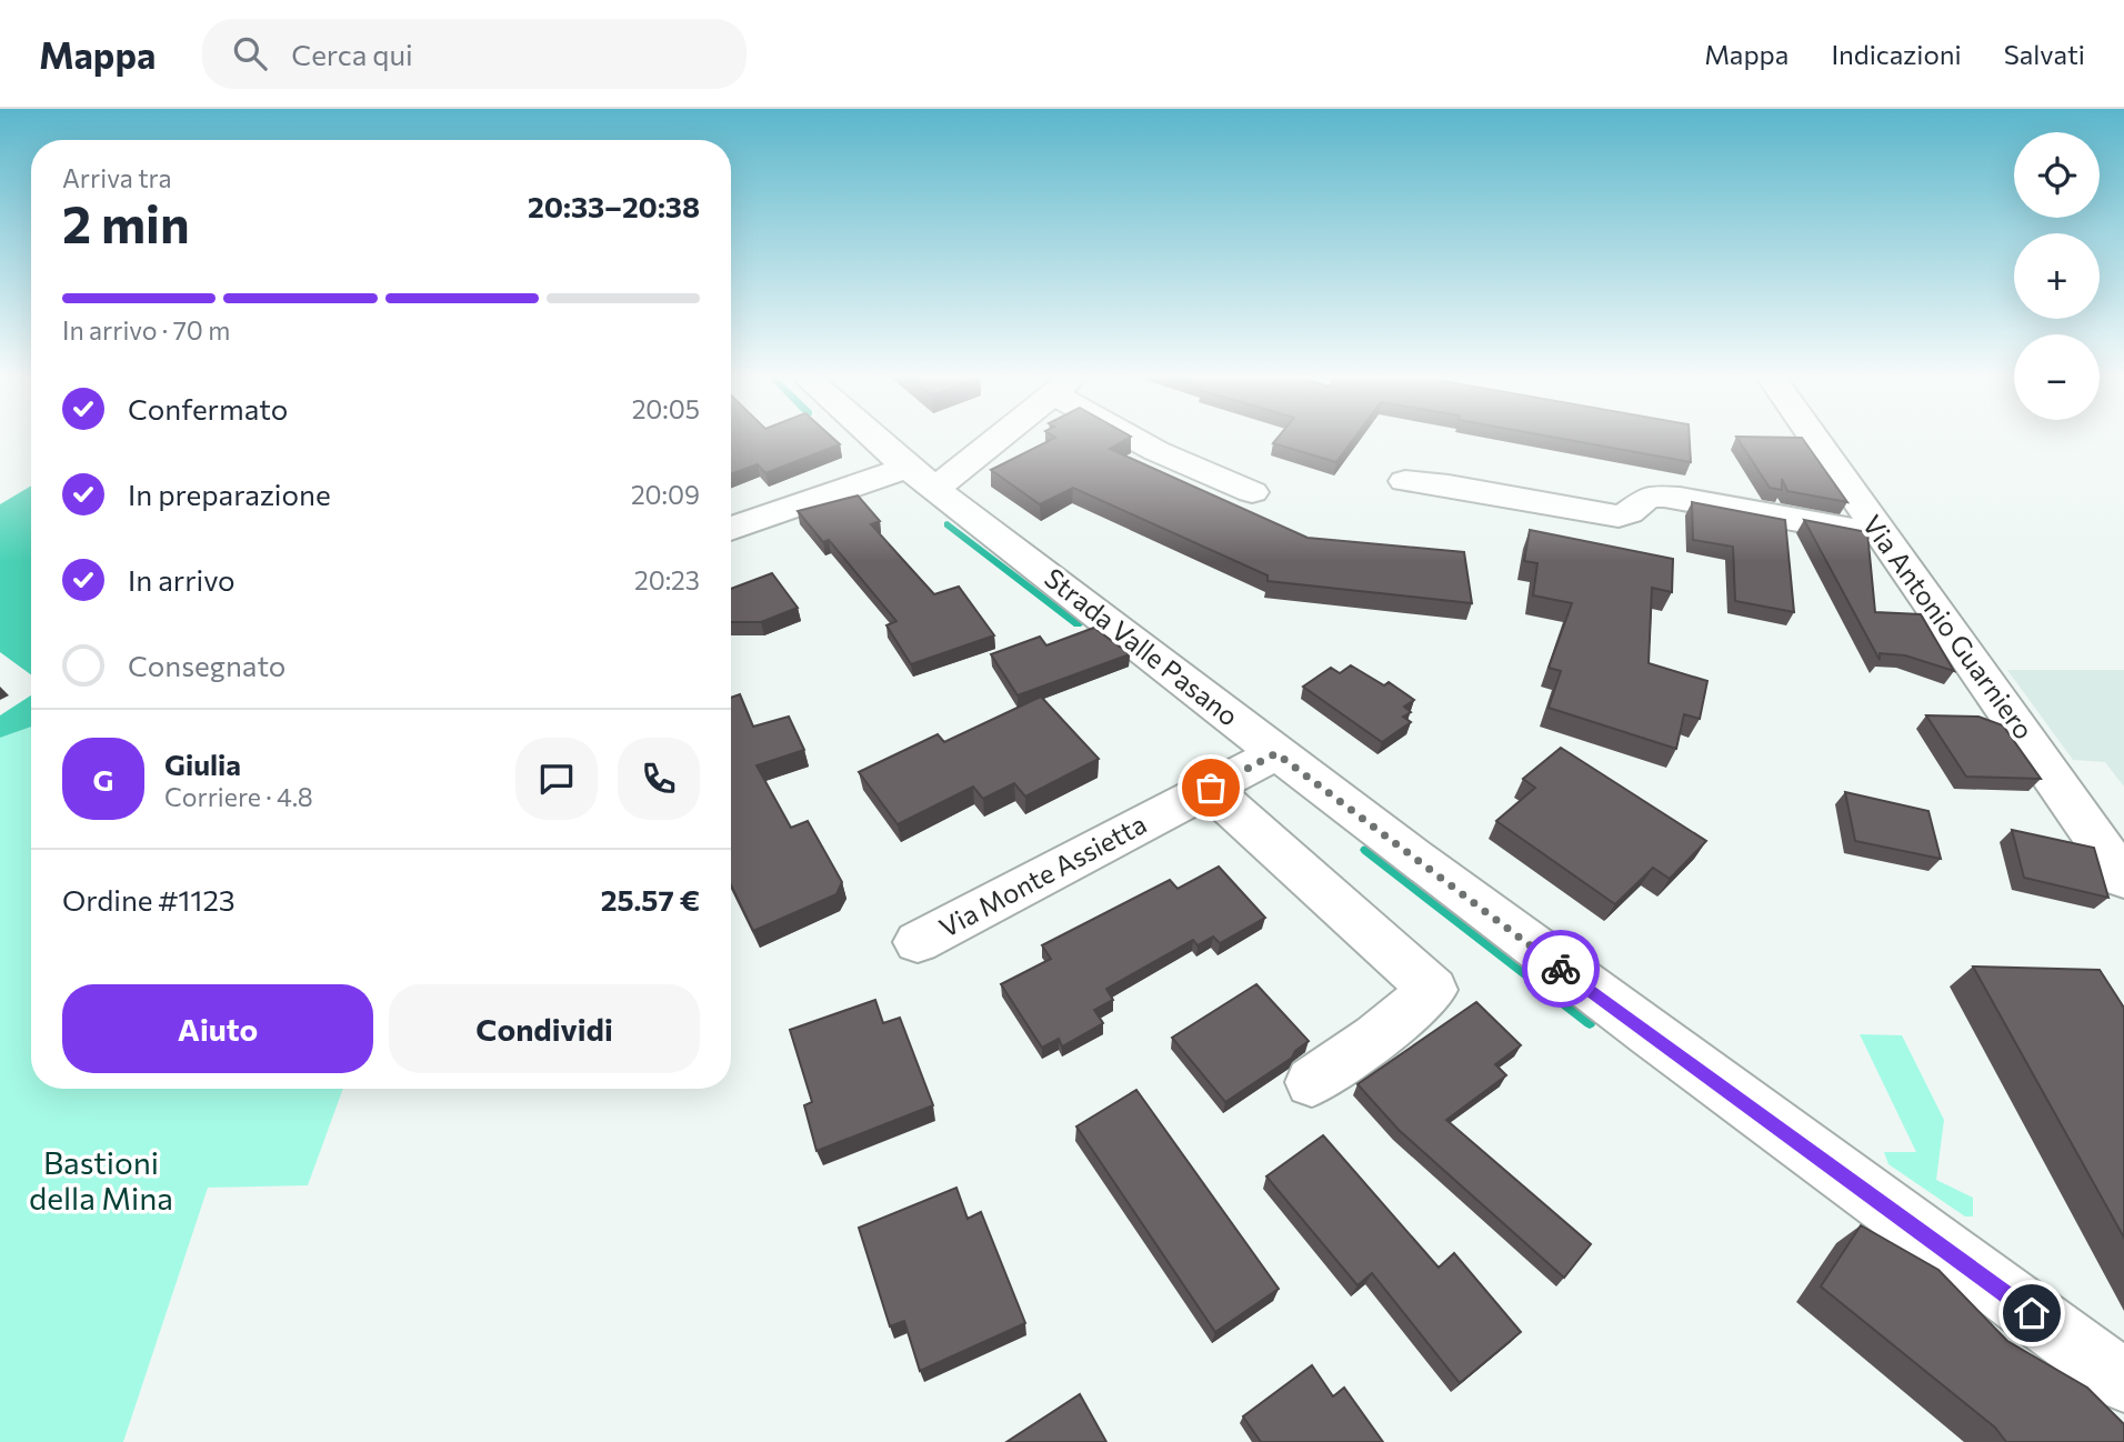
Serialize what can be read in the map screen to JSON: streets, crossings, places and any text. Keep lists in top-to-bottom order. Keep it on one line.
{"streets":{"street":["Via Antonio Guarniero","Strada Valle Pasano","Via Monte Assietta"]},"crossings":[["Strada Valle Pasano","Via Monte Assietta"]],"parks":["Bastioni della Mina"],"page":{"header":"Mappa","search":"Cerca qui","nav":["Mappa","Indicazioni","Salvati"],"map_buttons":["+","−"],"heading":["2 min","Arriva tra","20:33–20:38"],"panel":["Giulia","Corriere · 4.8","Ordine #1123","25.57 €"],"bar":"In arrivo · 70 m","list":[["Confermato","20:05"],["In preparazione","20:09"],["In arrivo","20:23"],"Consegnato"],"round":"G","buttons":["Aiuto","Condividi"]}}
